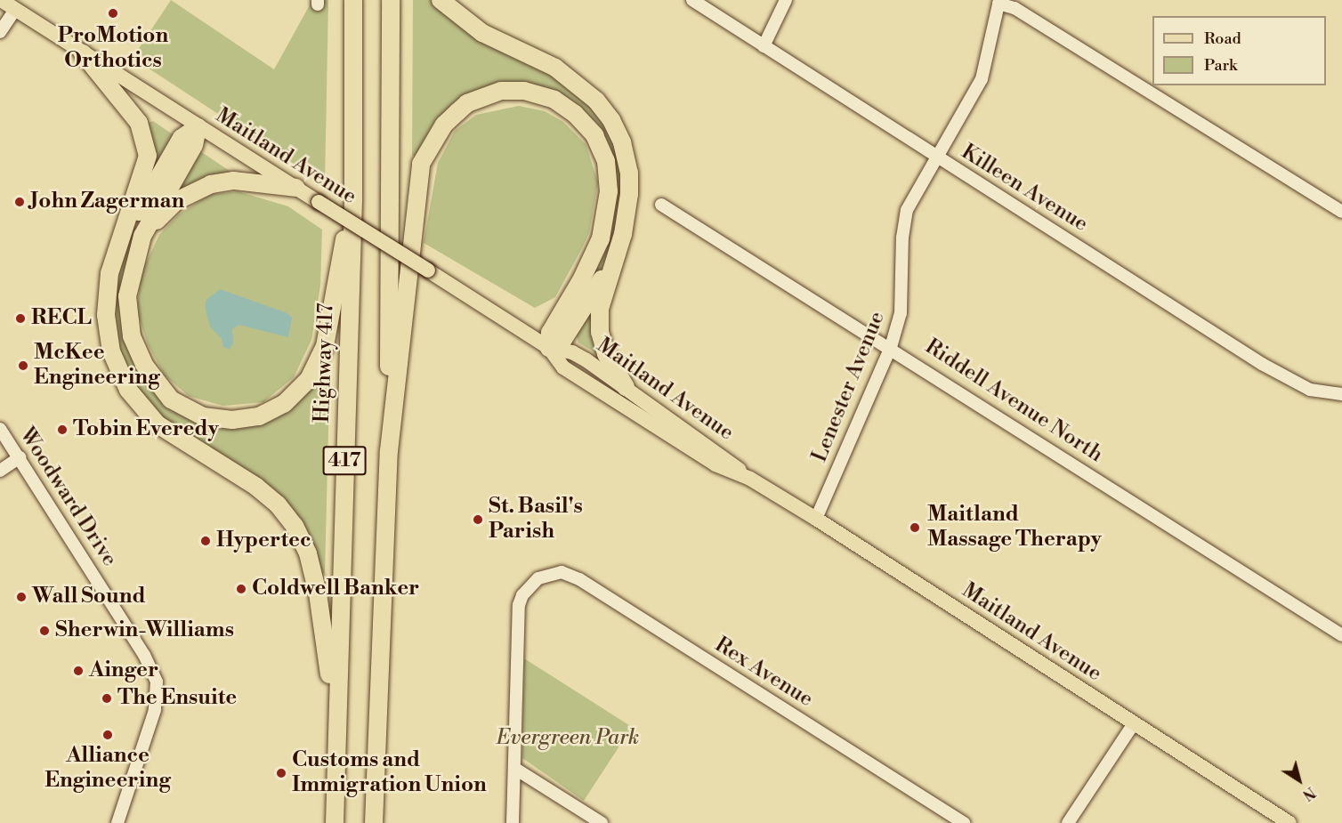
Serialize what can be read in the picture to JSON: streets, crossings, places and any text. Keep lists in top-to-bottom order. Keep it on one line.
{"streets":{"highway":["Highway 417","417"],"main road":["Maitland Avenue"],"street":["Killeen Avenue","Lenester Avenue","Riddell Avenue North","Woodward Drive","Rex Avenue"]},"crossings":[["Maitland Avenue","Lenester Avenue"],["Killeen Avenue","Lenester Avenue"],["Lenester Avenue","Riddell Avenue North"]],"parks":["Evergreen Park"],"places":["ProMotion Orthotics","John Zagerman","RECL","McKee Engineering","Tobin Everedy","St. Basil's Parish","Maitland Massage Therapy","Hypertec","Coldwell Banker","Wall Sound","Sherwin-Williams","Ainger","The Ensuite","Alliance Engineering","Customs and Immigration Union"],"legend":["Road","Park"],"north":"bottom right"}
